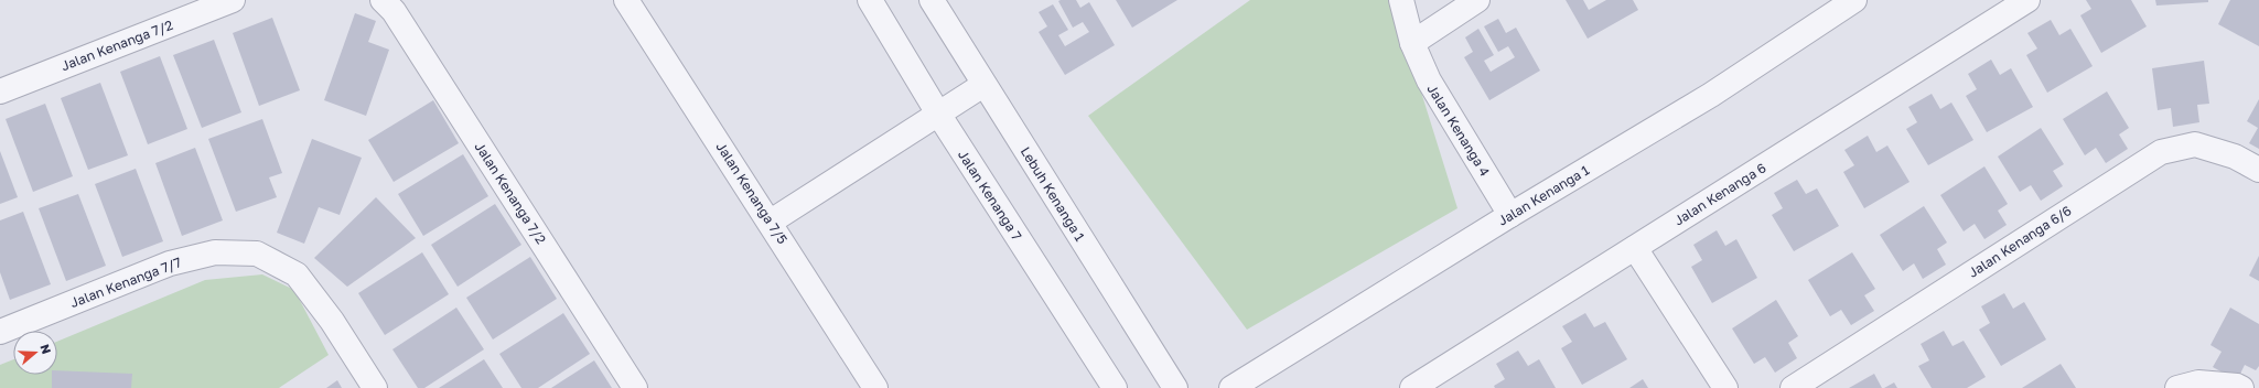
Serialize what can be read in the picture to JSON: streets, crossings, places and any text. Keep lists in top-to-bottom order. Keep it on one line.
{"streets":{"street":["Jalan Kenanga 7/2","Jalan Kenanga 4","Jalan Kenanga 7/5","Lebuh Kenanga 1","Jalan Kenanga 6","Jalan Kenanga 7","Jalan Kenanga 1","Jalan Kenanga 6/6","Jalan Kenanga 7/7"]},"crossings":[["Jalan Kenanga 4","Jalan Kenanga 1"]],"north":"right"}
